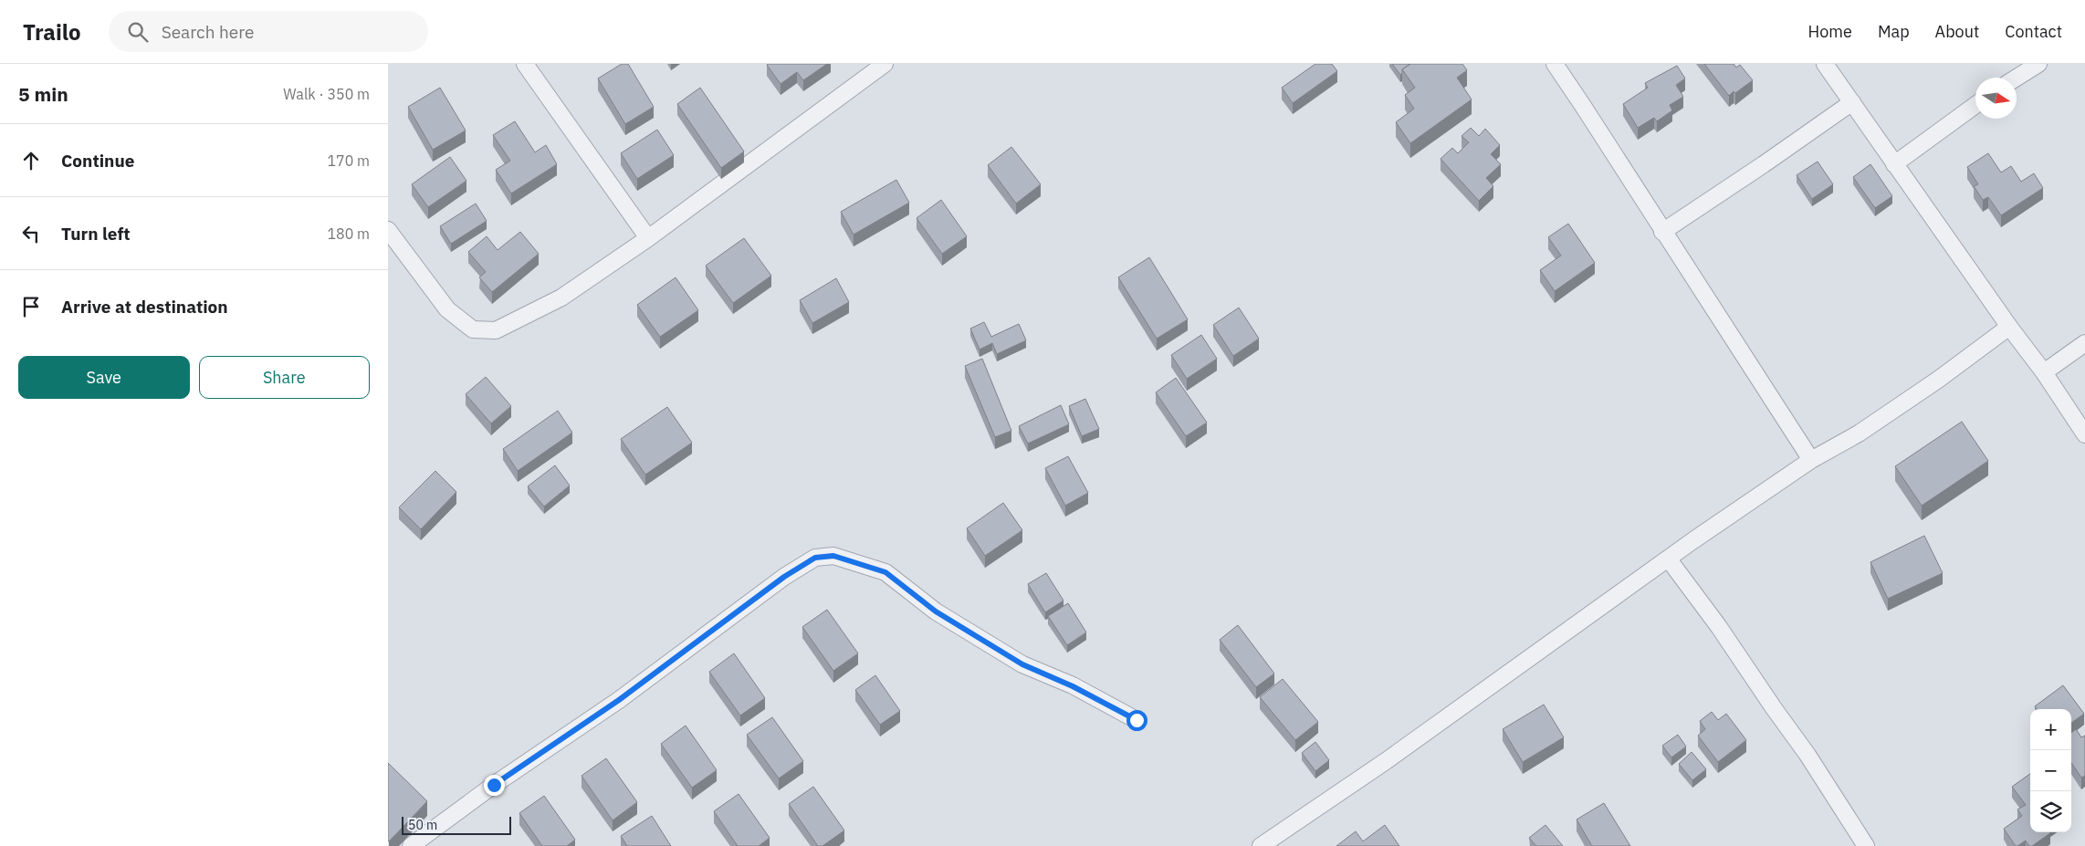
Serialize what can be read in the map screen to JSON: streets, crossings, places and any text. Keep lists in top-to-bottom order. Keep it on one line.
{"scale_bar":"50 m","north":"right","page":{"header":"Trailo","search":"Search here","nav":["Home","Map","About","Contact"],"heading":["5 min","Walk · 350 m"],"list":[["Continue","170 m"],["Turn left","180 m"],"Arrive at destination"],"buttons":["Save","Share"],"map_buttons":["+","−"],"scale":"50 m"}}
